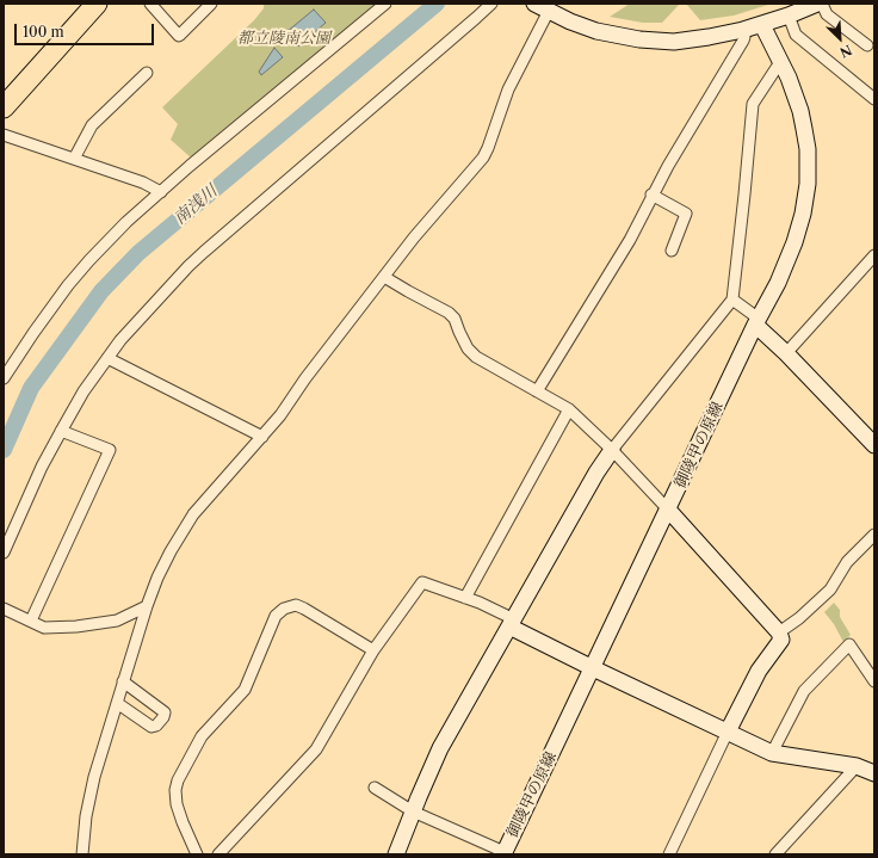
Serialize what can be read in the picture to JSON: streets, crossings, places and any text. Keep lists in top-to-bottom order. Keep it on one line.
{"streets":{"street":["御陵甲の原線"]},"water":["南浅川"],"parks":["都立陵南公園"],"scale_bar":"100 m","north":"bottom right"}
